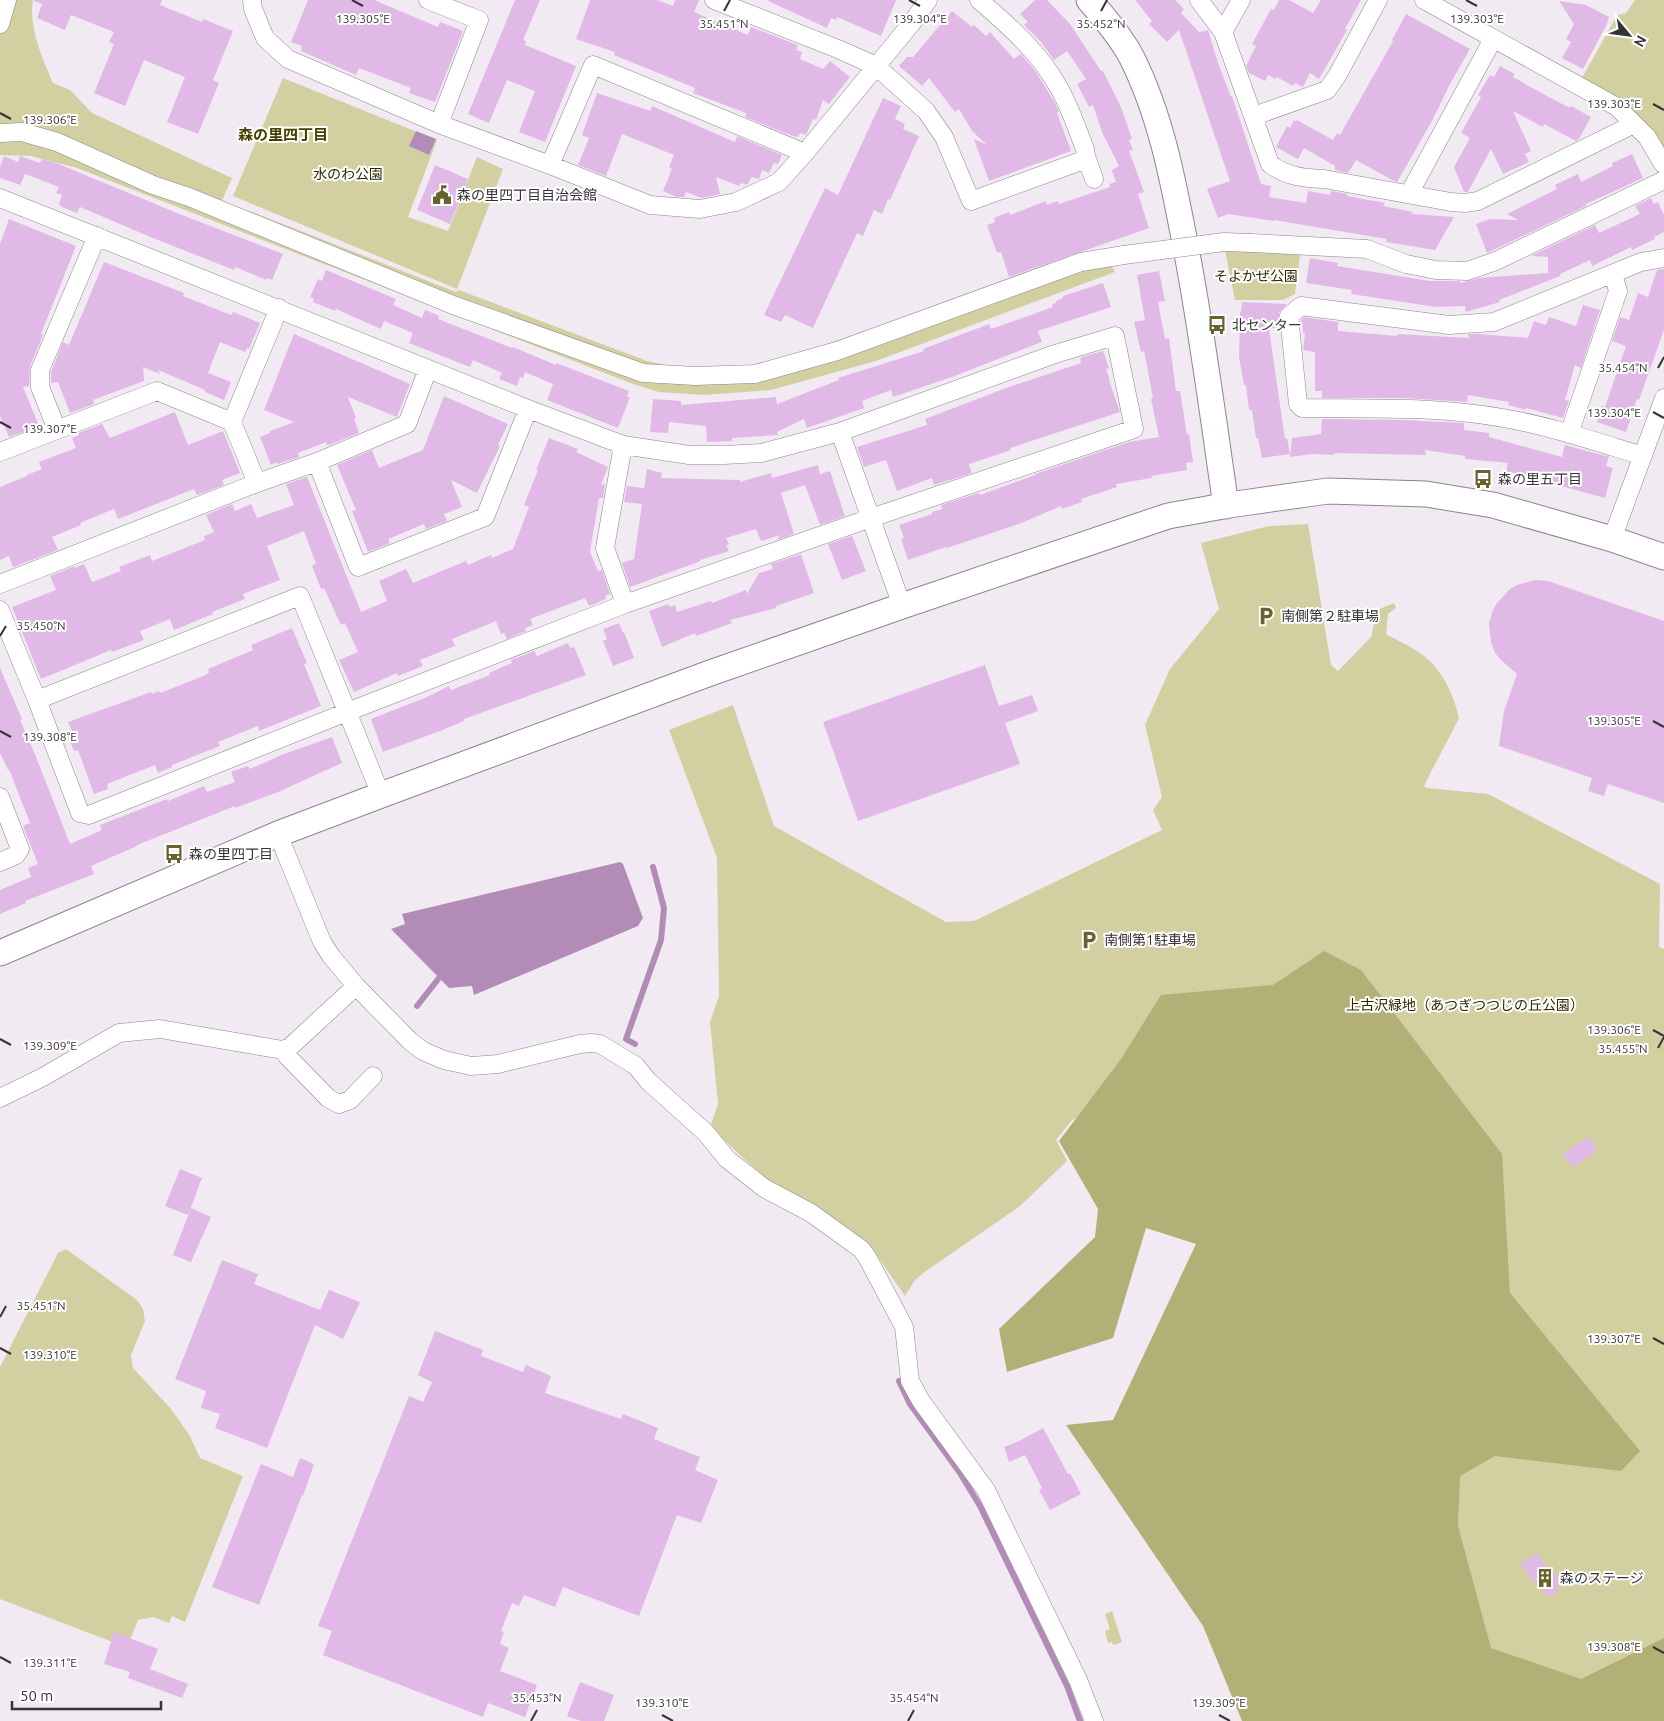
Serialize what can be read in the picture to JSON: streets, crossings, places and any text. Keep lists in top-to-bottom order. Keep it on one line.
{"districts":["森の里四丁目"],"parks":["水のわ公園","そよかぜ公園","上古沢緑地（あつぎつつじの丘公園）"],"places":{"public building":["森の里四丁目自治会館"],"bus stop":["北センター","森の里五丁目","森の里四丁目"],"parking":["南側第２駐車場","南側第1駐車場"],"building":["森のステージ"]},"scale_bar":"50 m","north":"bottom right","coordinates":["139.305°E","139.304°E","139.303°E","35.451°N","35.452°N","139.306°E","35.454°N","139.307°E","35.450°N","139.308°E","139.309°E","35.455°N","139.310°E","139.311°E","35.453°N"]}
